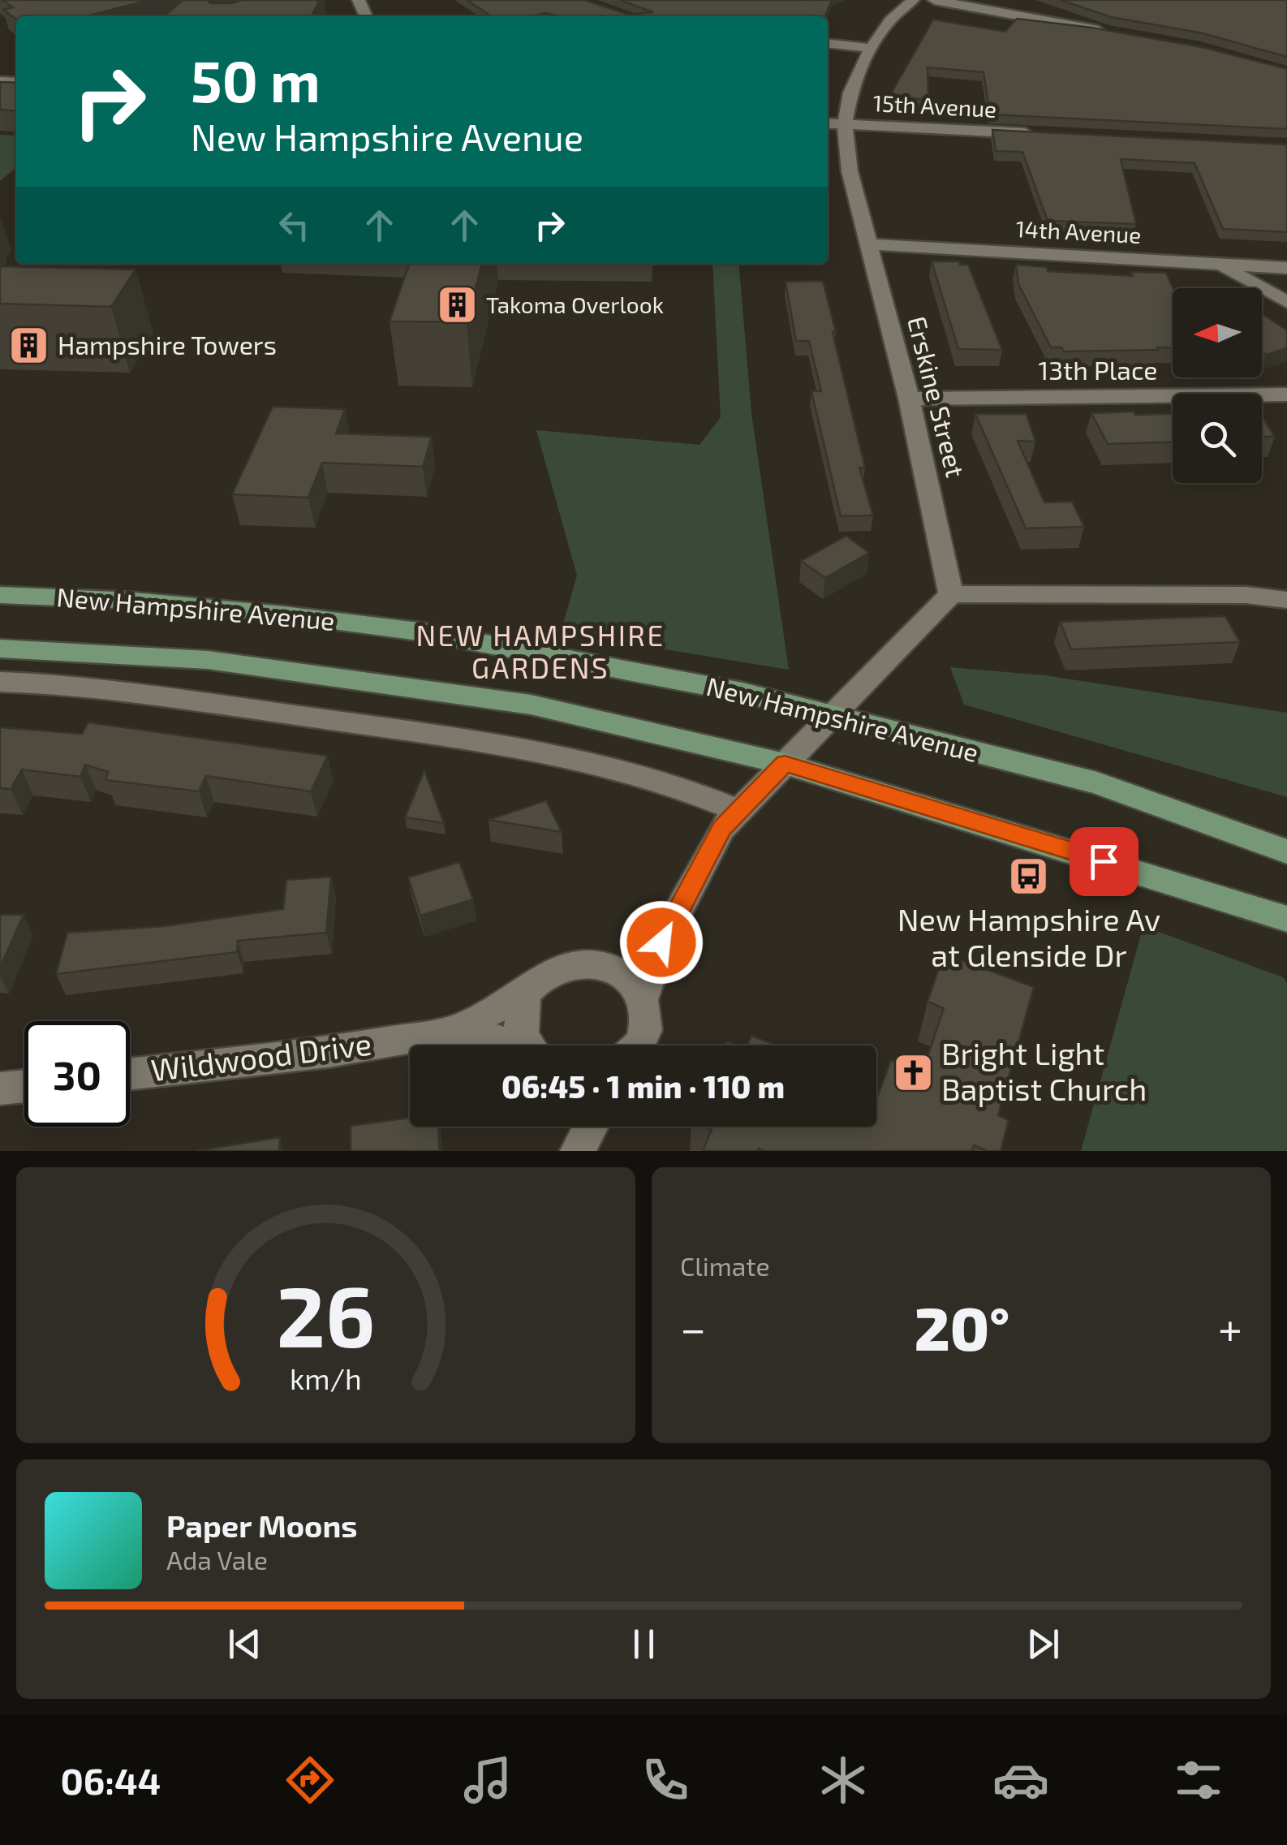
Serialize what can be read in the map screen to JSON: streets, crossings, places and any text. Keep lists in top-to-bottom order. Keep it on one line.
{"streets":{"main road":["New Hampshire Avenue"],"street":["15th Avenue","14th Avenue","13th Place","Erskine Street","Wildwood Drive"]},"crossings":[["15th Avenue","Erskine Street"],["14th Avenue","Erskine Street"],["13th Place","Erskine Street"]],"districts":["NEW HAMPSHIRE GARDENS"],"places":{"building":["Takoma Overlook","Hampshire Towers"],"bus stop":["New Hampshire Av at Glenside Dr"],"church":["Bright Light Baptist Church"]},"north":"left","page":{"turn":["50 m","New Hampshire Avenue"],"limit":"30","trip":"06:45 · 1 min · 110 m","tile":"Climate","heat":["−","20°","+"],"song":["Paper Moons","Ada Vale"],"tabs":"06:44","gauge":["26","km/h"]}}
